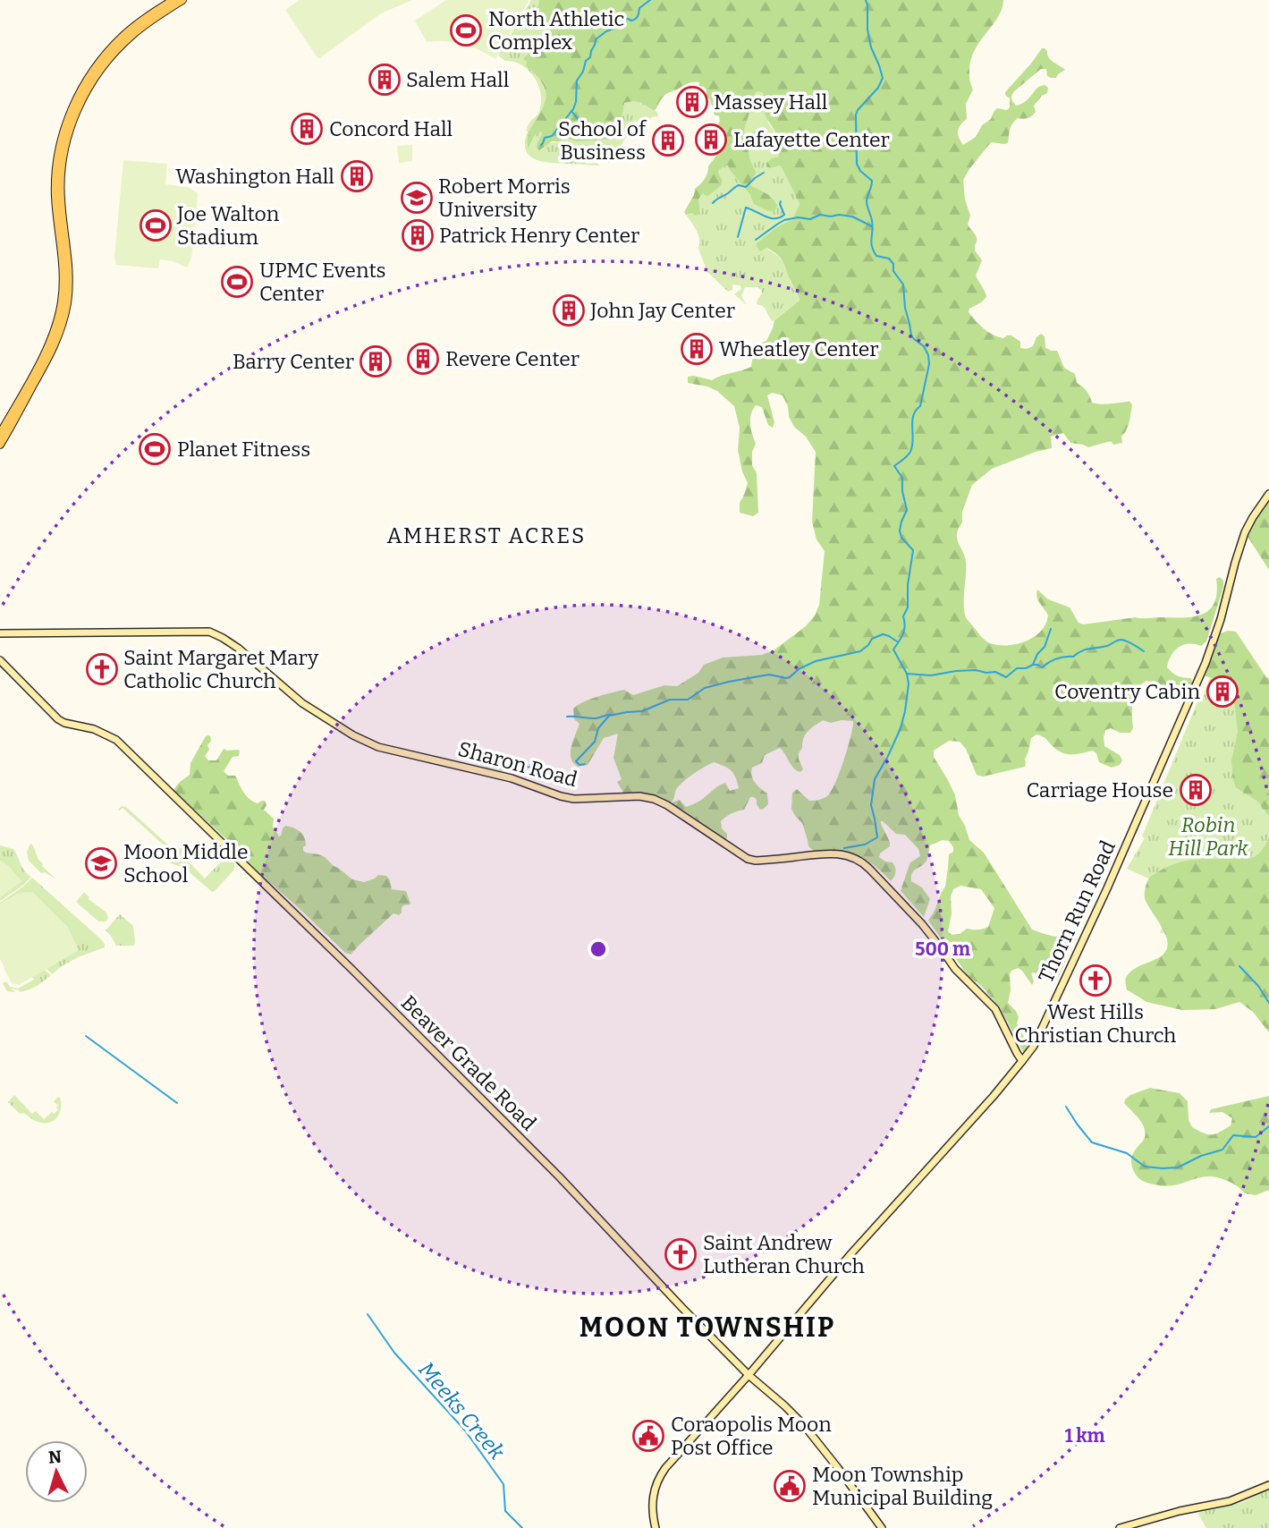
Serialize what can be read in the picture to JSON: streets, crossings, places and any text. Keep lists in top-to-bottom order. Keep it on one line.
{"streets":{"street":["Sharon Road","Thorn Run Road","Beaver Grade Road"]},"crossings":[["Sharon Road","Thorn Run Road"],["Thorn Run Road","Beaver Grade Road"]],"districts":["AMHERST ACRES","MOON TOWNSHIP"],"water":["Meeks Creek"],"parks":["Robin Hill Park"],"places":{"sports":["North Athletic Complex","Joe Walton Stadium","UPMC Events Center","Planet Fitness"],"building":["Salem Hall","Massey Hall","Concord Hall","Lafayette Center","School of Business","Washington Hall","Patrick Henry Center","John Jay Center","Wheatley Center","Revere Center","Barry Center","Coventry Cabin","Carriage House"],"school or university":["Robert Morris University","Moon Middle School"],"church":["Saint Margaret Mary Catholic Church","West Hills Christian Church","Saint Andrew Lutheran Church"],"public building":["Coraopolis Moon Post Office","Moon Township Municipal Building"]},"north":"top","rings":["500 m","1 km"]}
